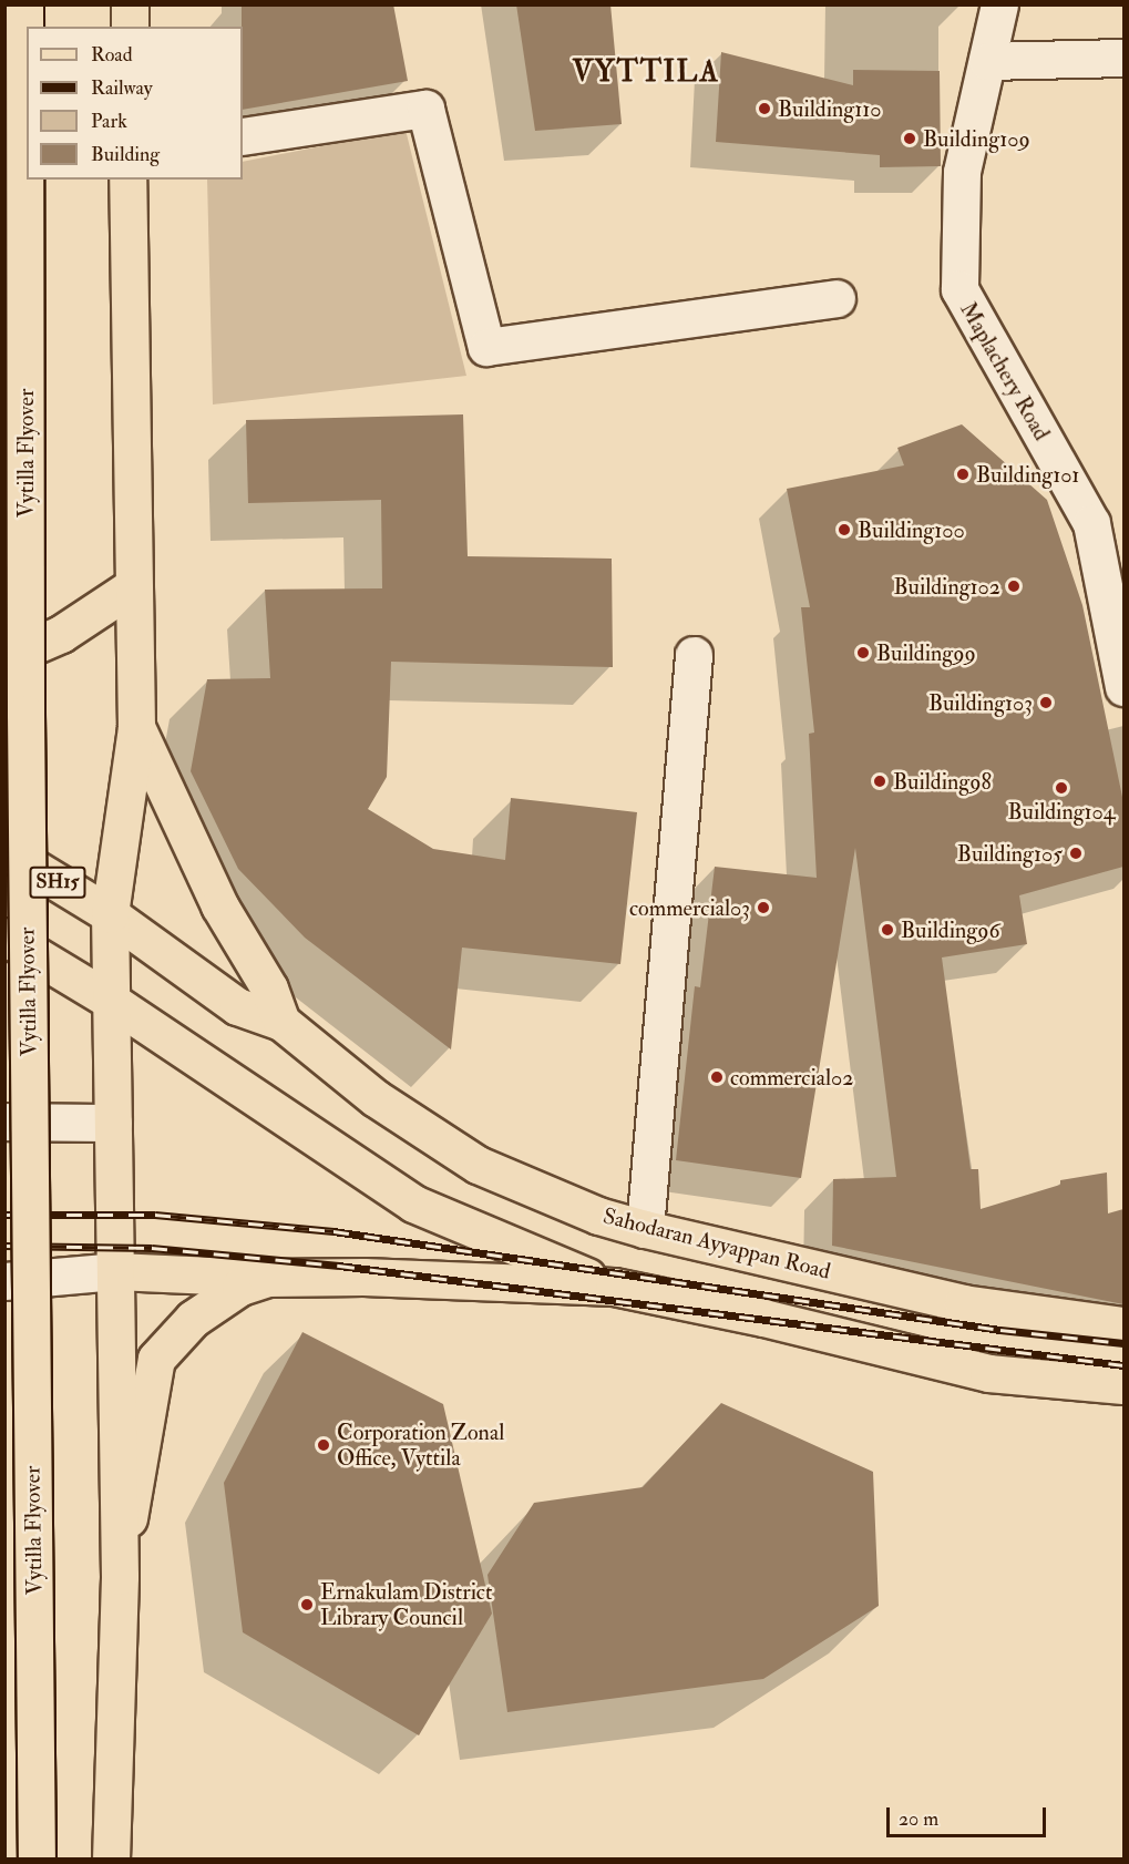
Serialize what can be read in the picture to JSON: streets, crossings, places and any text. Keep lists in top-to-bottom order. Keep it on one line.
{"streets":{"main road":["Vytilla Flyover","SH15","Sahodaran Ayyappan Road"],"street":["Maplachery Road"]},"districts":["VYTTILA"],"places":["Building110","Building109","Building101","Building100","Building102","Building99","Building103","Building98","Building104","Building105","commercial03","Building96","commercial02","Corporation Zonal Office, Vyttila","Ernakulam District Library Council"],"legend":["Road","Railway","Park","Building"],"scale_bar":"20 m"}
